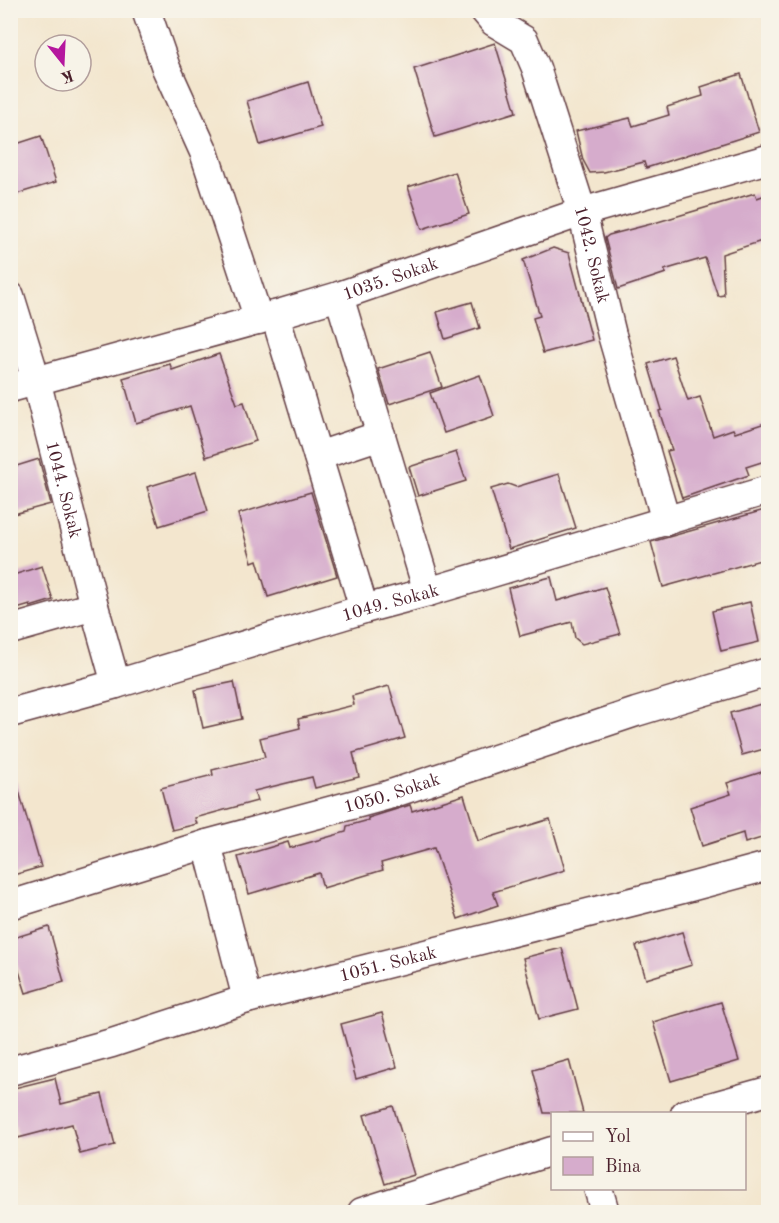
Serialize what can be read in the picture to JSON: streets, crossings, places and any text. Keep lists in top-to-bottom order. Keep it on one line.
{"streets":{"street":["1042. Sokak","1035. Sokak","1044. Sokak","1049. Sokak","1050. Sokak","1051. Sokak"]},"crossings":[["1042. Sokak","1035. Sokak"],["1042. Sokak","1049. Sokak"],["1035. Sokak","1044. Sokak"],["1044. Sokak","1049. Sokak"]],"legend":["Yol","Bina"],"north":"bottom"}
